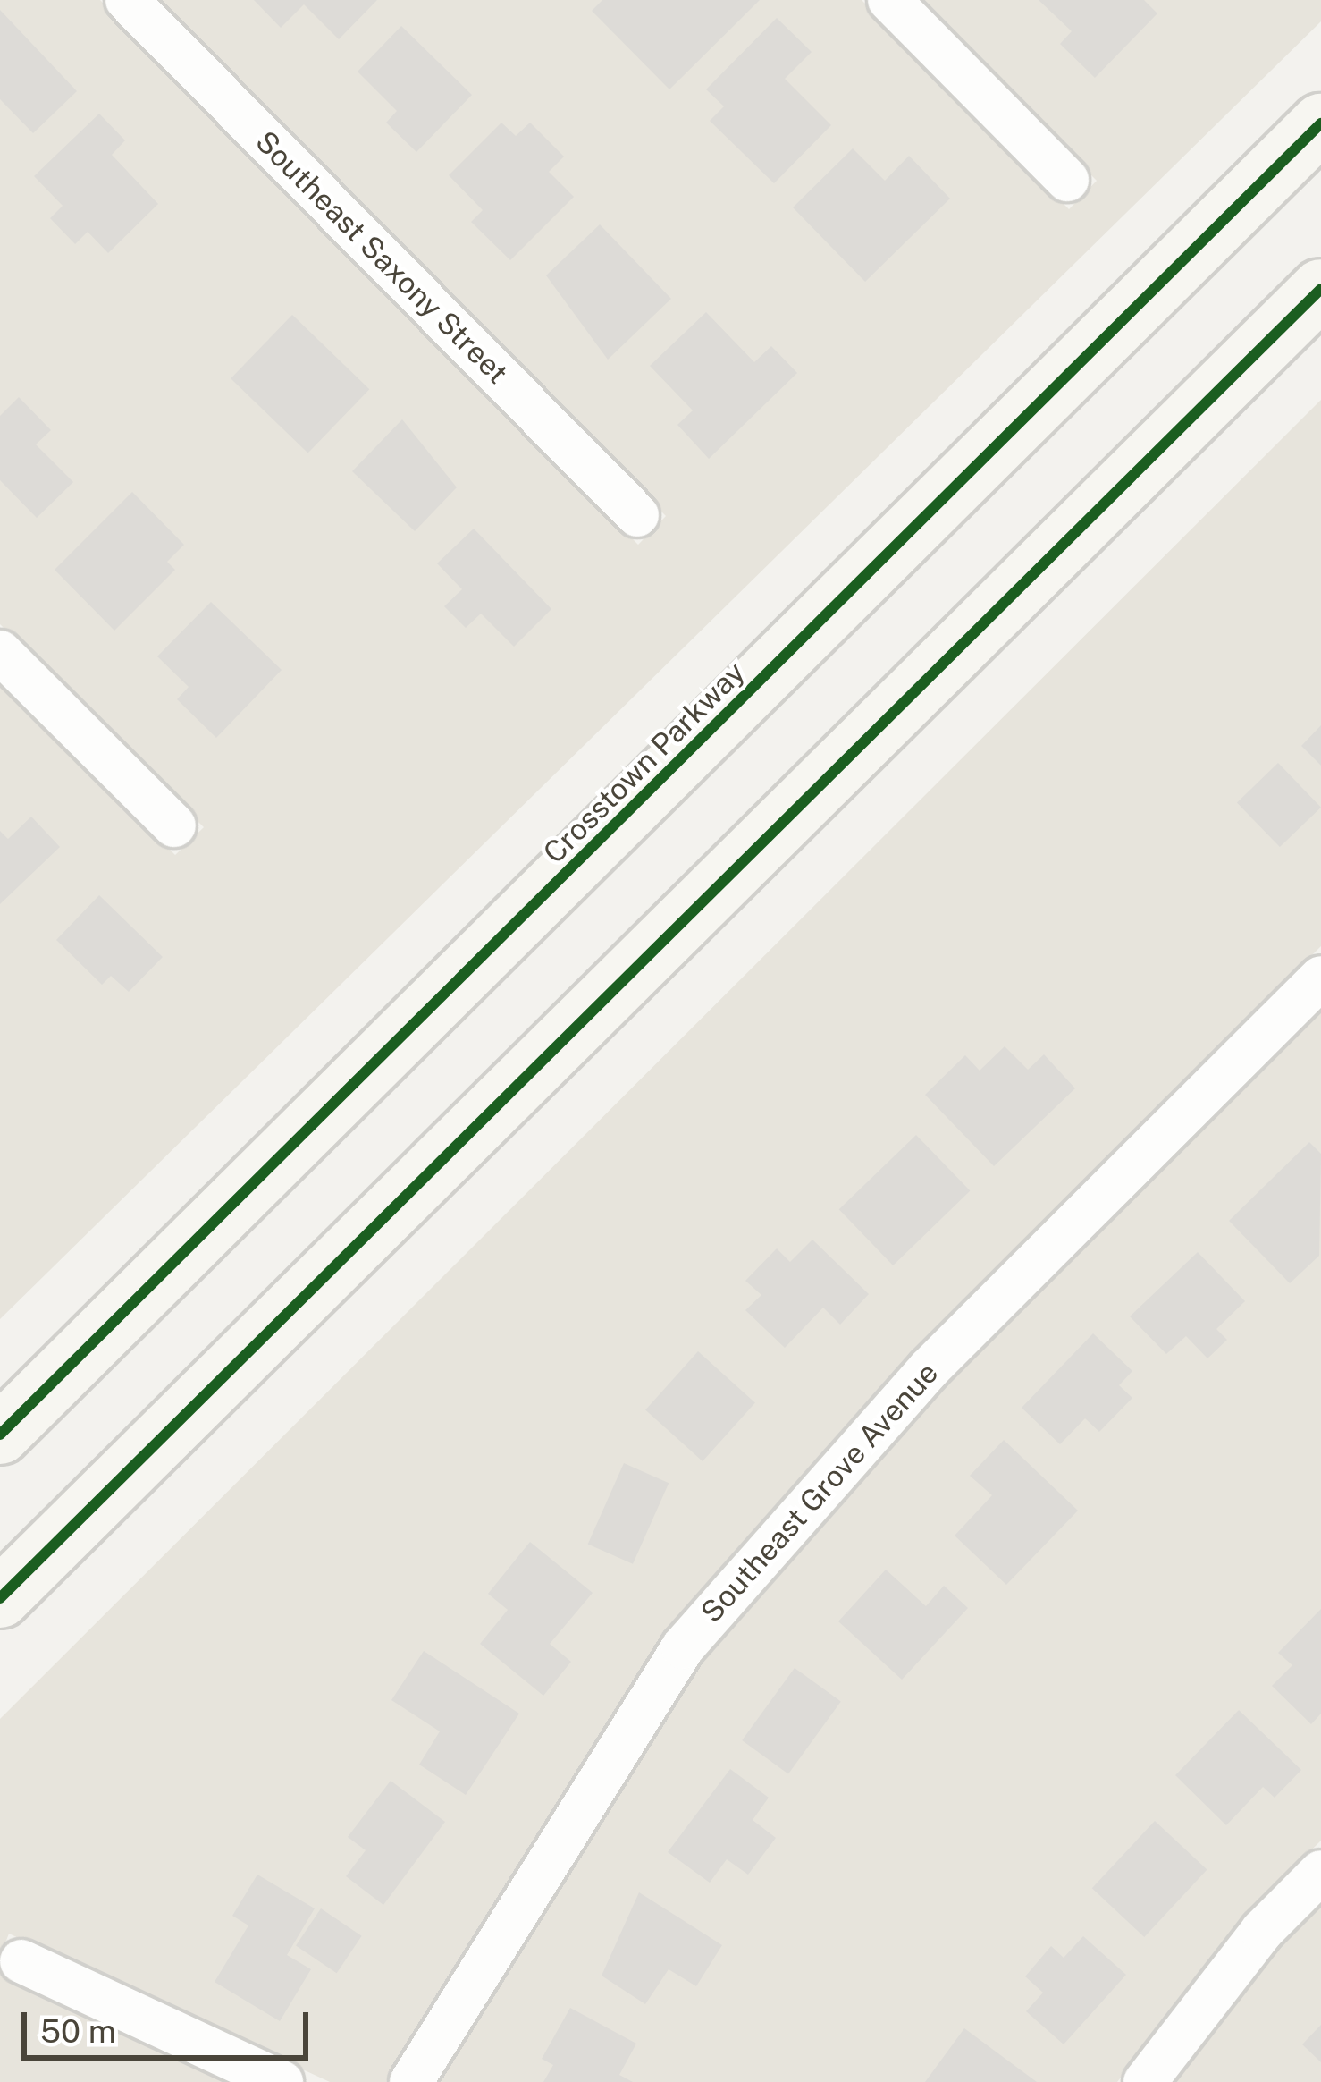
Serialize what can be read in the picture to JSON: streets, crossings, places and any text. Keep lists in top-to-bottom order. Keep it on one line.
{"streets":{"main road":["Crosstown Parkway"],"street":["Southeast Saxony Street","Southeast Grove Avenue"]},"scale_bar":"50 m"}
